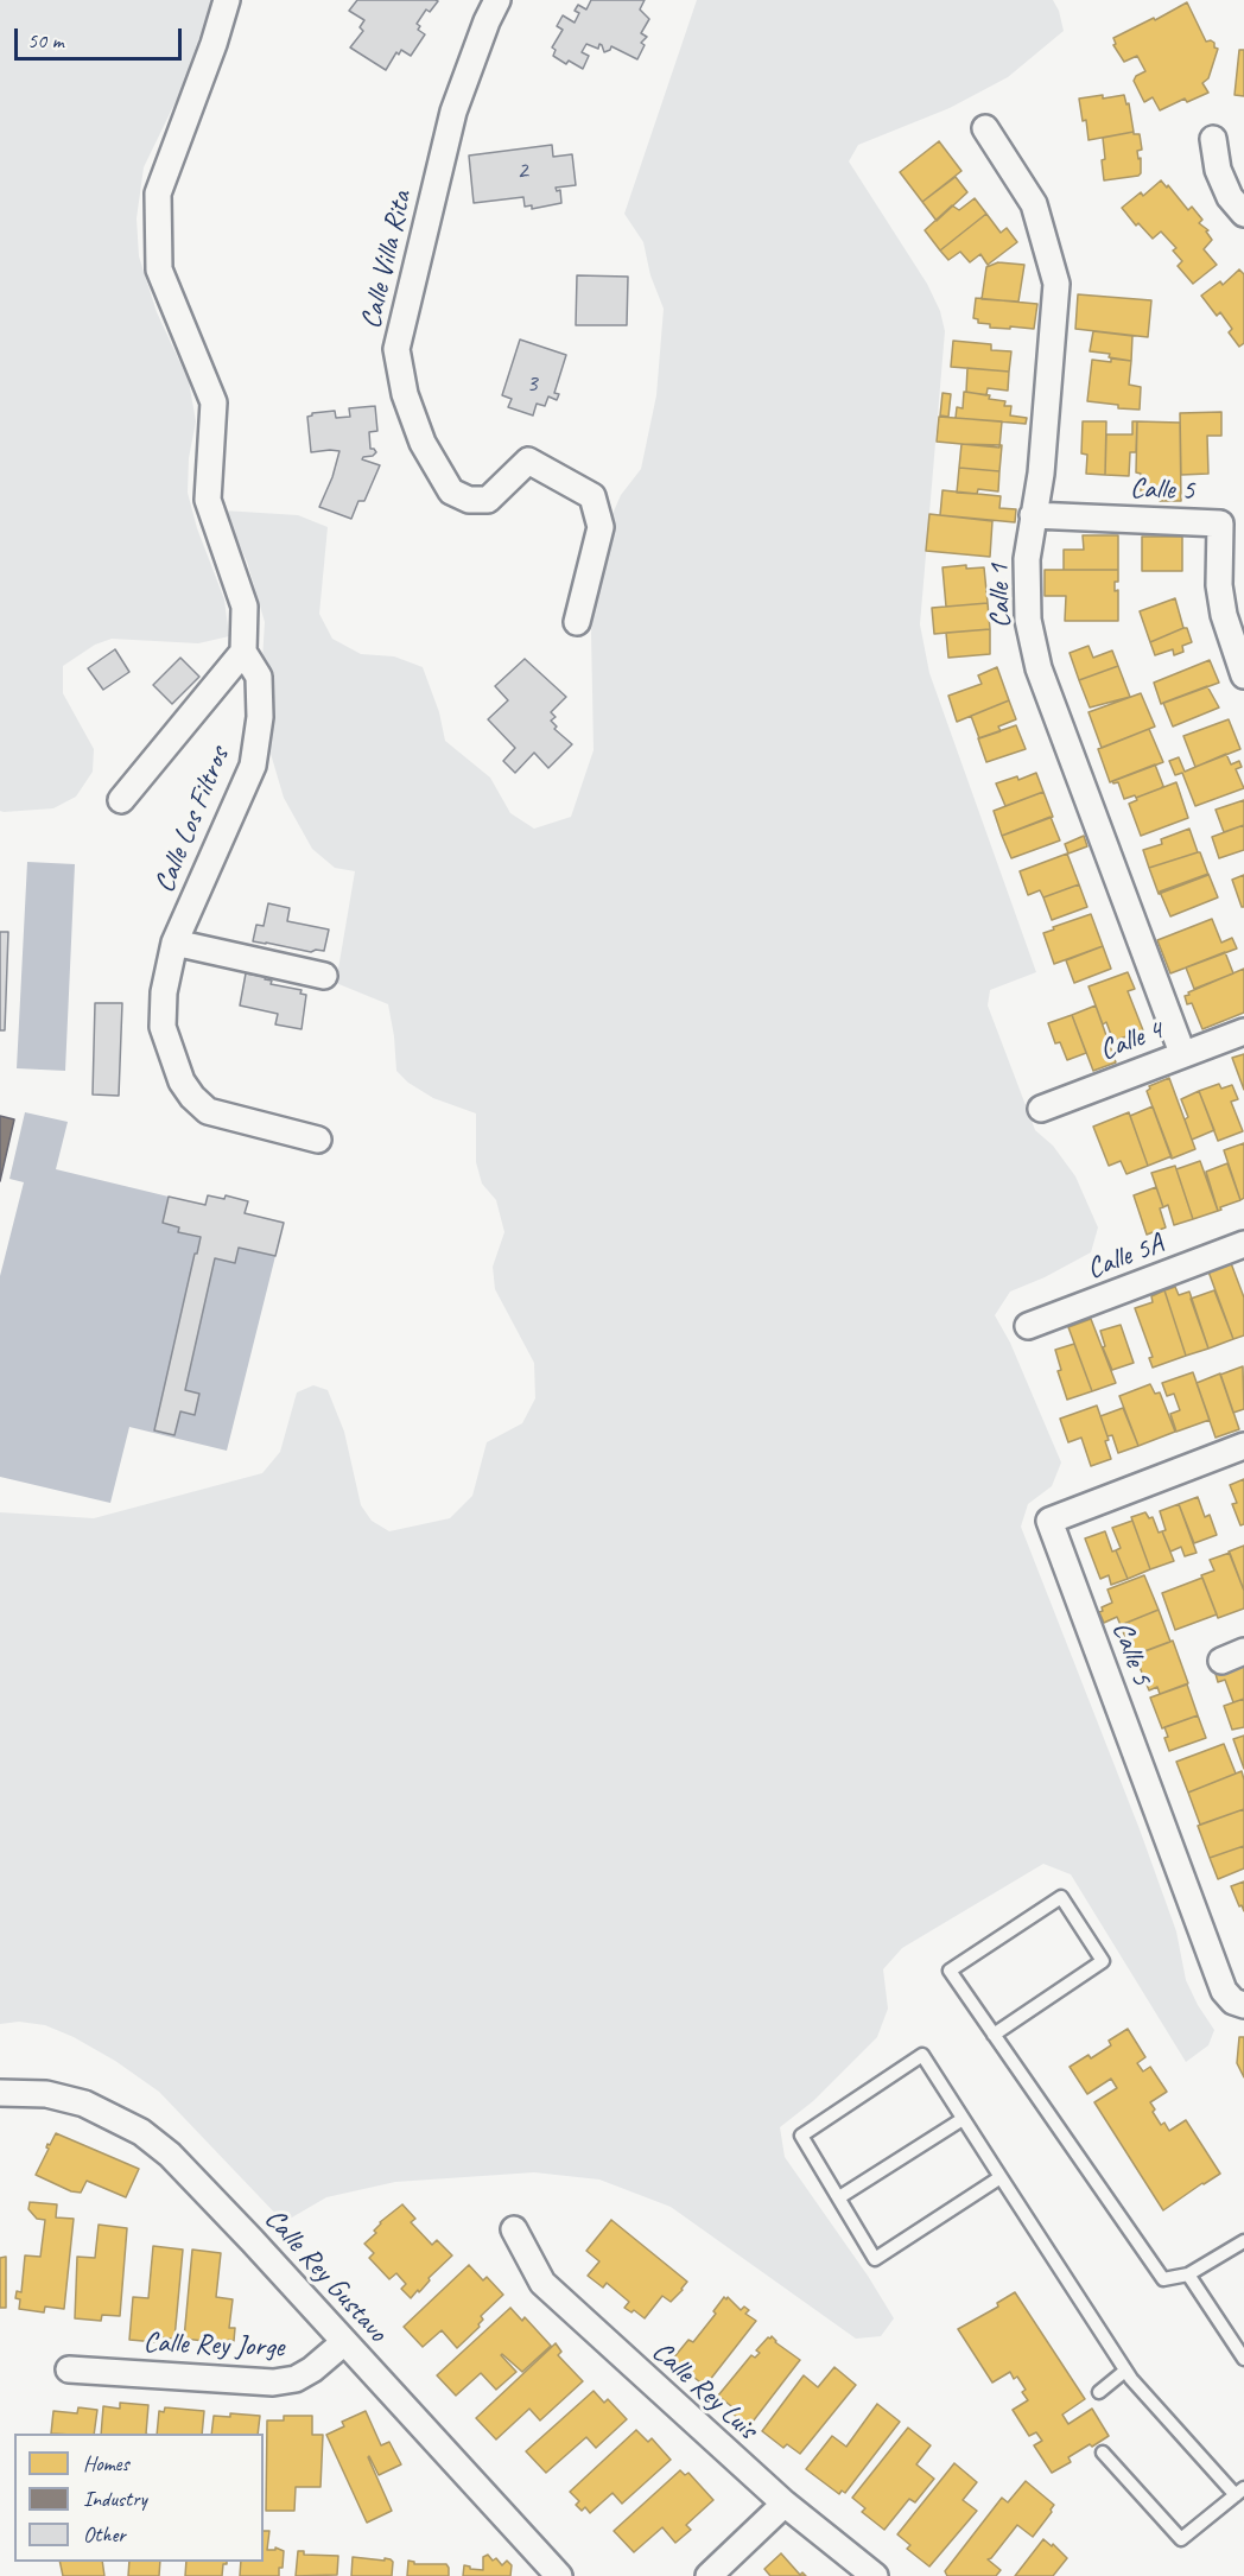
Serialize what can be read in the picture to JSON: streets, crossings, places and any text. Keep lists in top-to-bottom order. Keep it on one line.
{"streets":{"street":["Calle Villa Rita","Calle 5","Calle 1","Calle Los Filtros","Calle 4","Calle 5A","Calle Rey Gustavo","Calle Rey Jorge","Calle Rey Luis"]},"crossings":[["Calle 5","Calle 1"],["Calle 1","Calle 4"],["Calle Rey Gustavo","Calle Rey Jorge"]],"house_numbers":["2","3"],"legend":["Homes","Industry","Other"],"scale_bar":"50 m"}
